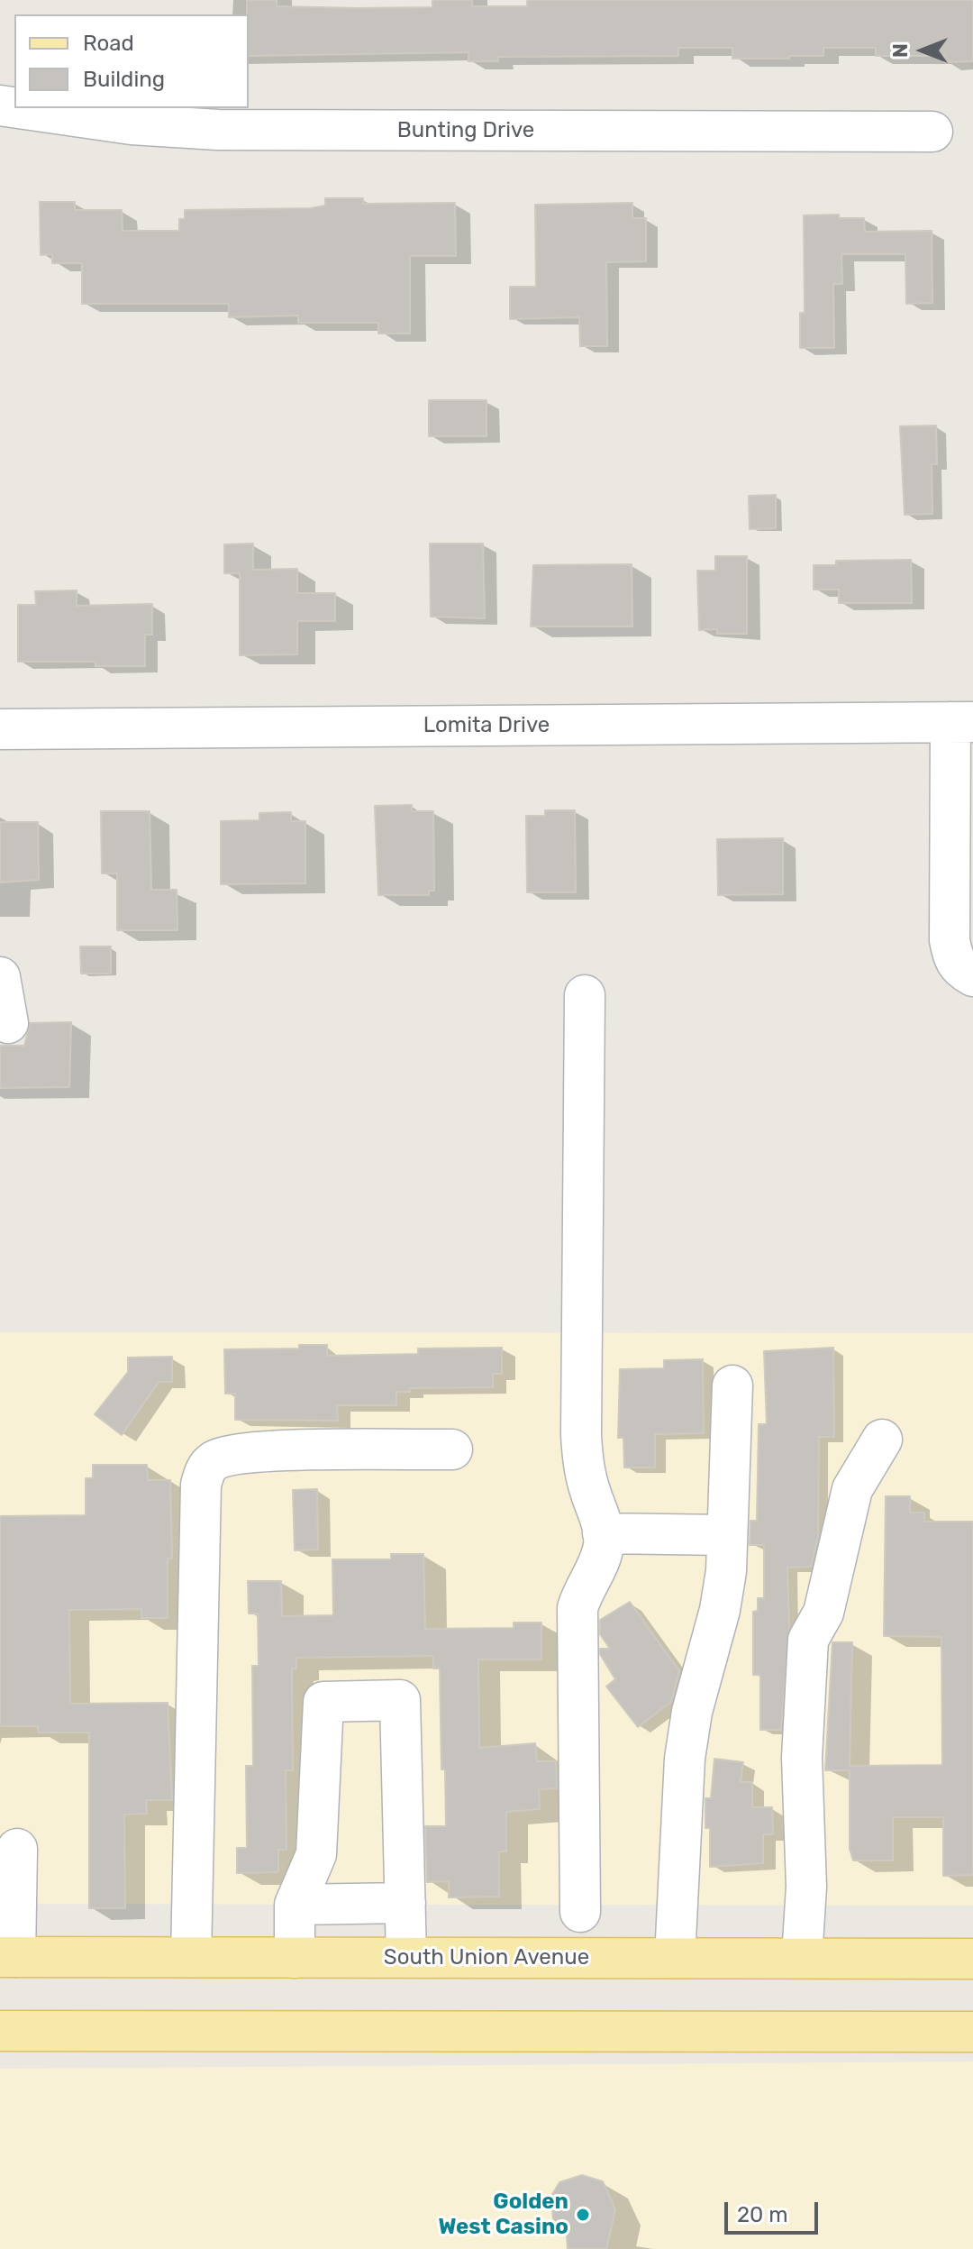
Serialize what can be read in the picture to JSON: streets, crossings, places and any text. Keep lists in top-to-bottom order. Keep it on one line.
{"streets":{"main road":["South Union Avenue"],"street":["Bunting Drive","Lomita Drive"]},"places":["Golden West Casino"],"legend":["Road","Building"],"scale_bar":"20 m","north":"left"}
